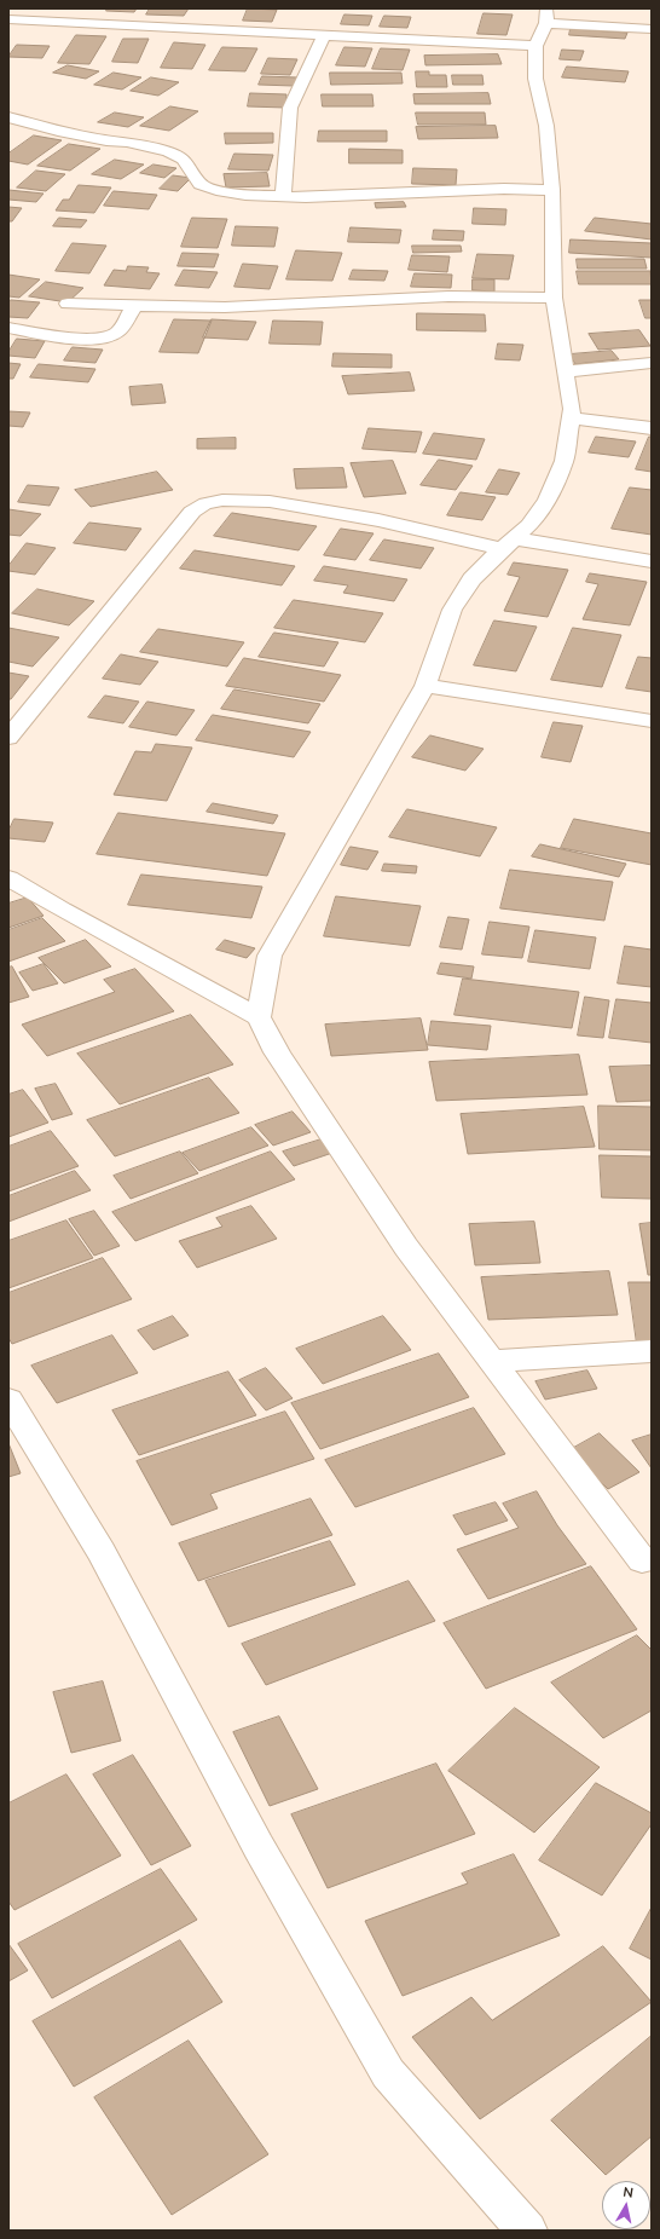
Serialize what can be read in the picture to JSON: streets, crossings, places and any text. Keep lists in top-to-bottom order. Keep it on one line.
{"north":"top"}
